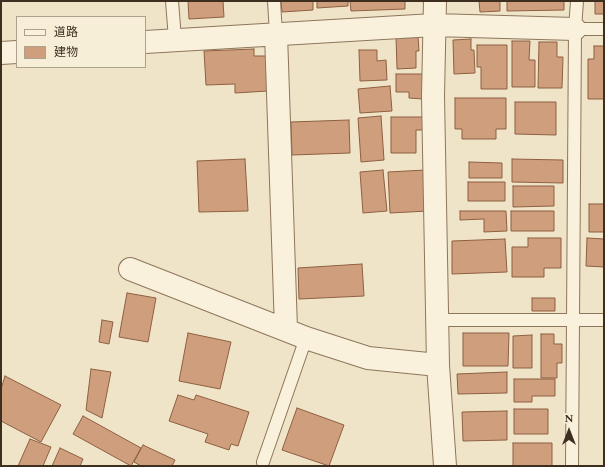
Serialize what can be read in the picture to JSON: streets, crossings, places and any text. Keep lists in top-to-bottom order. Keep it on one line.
{"legend":["道路","建物"],"north":"top"}
